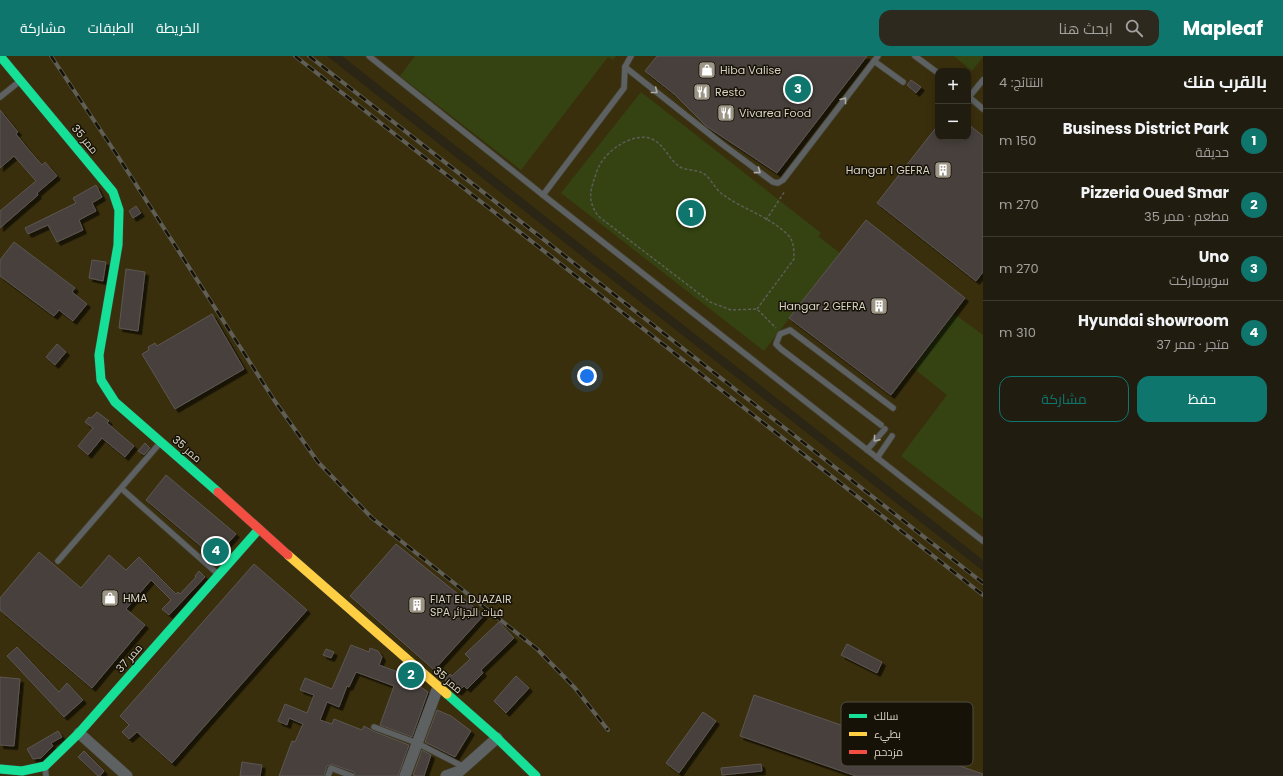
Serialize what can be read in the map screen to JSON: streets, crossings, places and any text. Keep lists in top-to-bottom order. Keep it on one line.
{"streets":{"street":["ممر 35","ممر 37"]},"crossings":[["ممر 35","ممر 37"]],"places":{"shop":["Hiba Valise","HMA"],"restaurant":["Resto","Vivarea Food"],"building":["Hangar 1 GEFRA","Hangar 2 GEFRA","FIAT EL DJAZAIR SPA فيات الجزائر"]},"legend":["سالك","بطيء","مزدحم"],"page":{"header":"Mapleaf","search":"ابحث هنا","nav":["الخريطة","الطبقات","مشاركة"],"heading":["بالقرب منك","النتائج: 4"],"map_buttons":["+","−"],"pins":["3","1","4","2"],"list":[{"mark":"1","name":"Business District Park","note":"حديقة","value":"150 m"},{"mark":"2","name":"Pizzeria Oued Smar","note":"مطعم · ممر 35","value":"270 m"},{"mark":"3","name":"Uno","note":"سوبرماركت","value":"270 m"},{"mark":"4","name":"Hyundai showroom","note":"متجر · ممر 37","value":"310 m"}],"buttons":["حفظ","مشاركة"]}}
